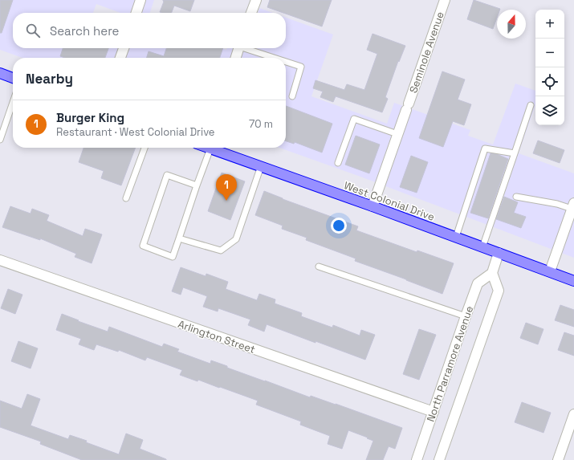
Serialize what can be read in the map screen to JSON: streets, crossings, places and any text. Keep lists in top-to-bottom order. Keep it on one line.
{"streets":{"highway":["West Colonial Drive"],"street":["Seminole Avenue","Arlington Street","North Parramore Avenue"]},"crossings":[["Seminole Avenue","West Colonial Drive"],["Arlington Street","North Parramore Avenue"]],"north":"top","page":{"map_buttons":["+","−"],"search":"Search here","heading":"Nearby","list":[{"mark":"1","name":"Burger King","note":"Restaurant · West Colonial Drive","value":"70 m"}],"pins":"1"}}
